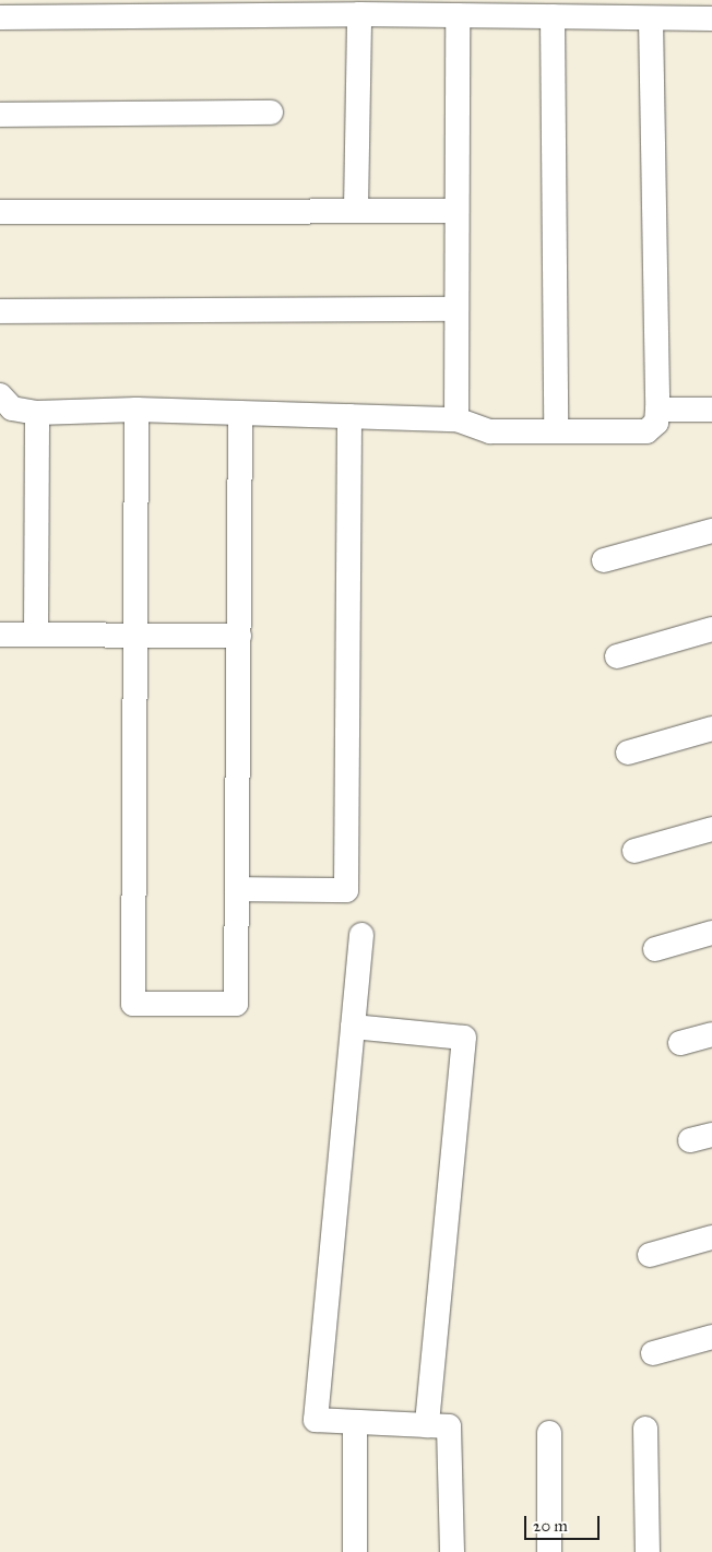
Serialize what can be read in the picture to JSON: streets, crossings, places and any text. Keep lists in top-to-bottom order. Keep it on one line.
{"scale_bar":"20 m"}
